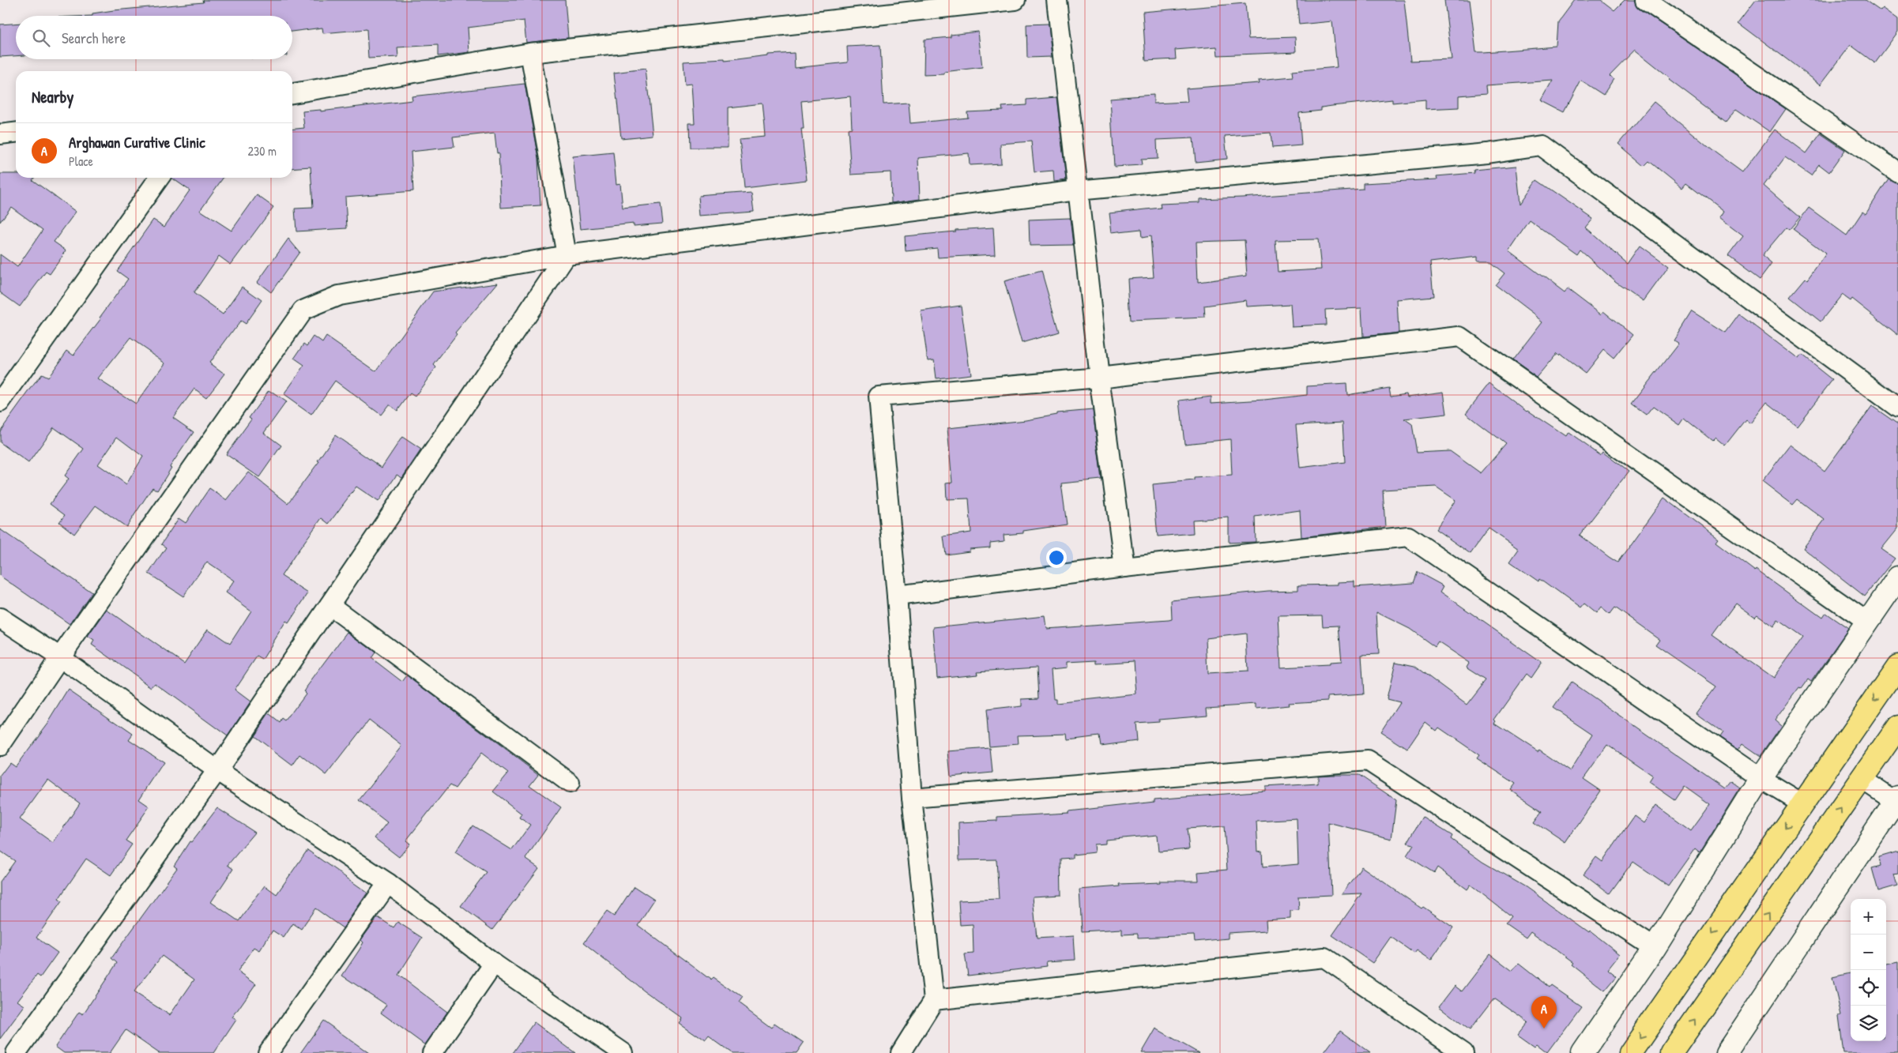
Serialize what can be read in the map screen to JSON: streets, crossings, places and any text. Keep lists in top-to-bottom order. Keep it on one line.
{"page":{"search":"Search here","heading":"Nearby","list":[{"mark":"A","name":"Arghawan Curative Clinic","note":"Place","value":"230 m"}],"map_buttons":["+","−"],"pins":"A"}}
